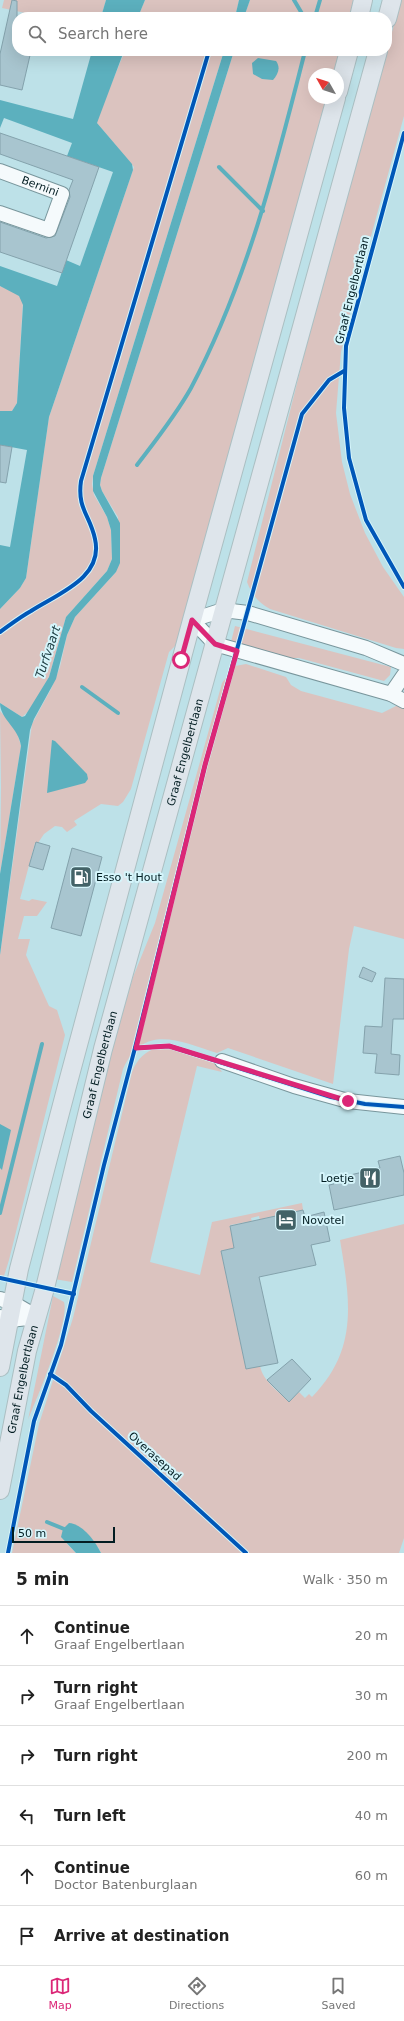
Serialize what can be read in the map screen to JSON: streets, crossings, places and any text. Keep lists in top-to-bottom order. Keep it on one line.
{"streets":{"main road":["Graaf Engelbertlaan"],"street":["Bernini"],"cycle path":["Overasepad"]},"water":["Turfvaart"],"places":{"fuel station":["Esso 't Hout"],"restaurant":["Loetje"],"hotel":["Novotel"]},"scale_bar":"50 m","north":"top left","page":{"search":"Search here","scale":"50 m","heading":["5 min","Walk · 350 m"],"list":[["Continue","Graaf Engelbertlaan","20 m"],["Turn right","Graaf Engelbertlaan","30 m"],["Turn right","200 m"],["Turn left","40 m"],["Continue","Doctor Batenburglaan","60 m"],"Arrive at destination"],"nav":["Map","Directions","Saved"]}}
